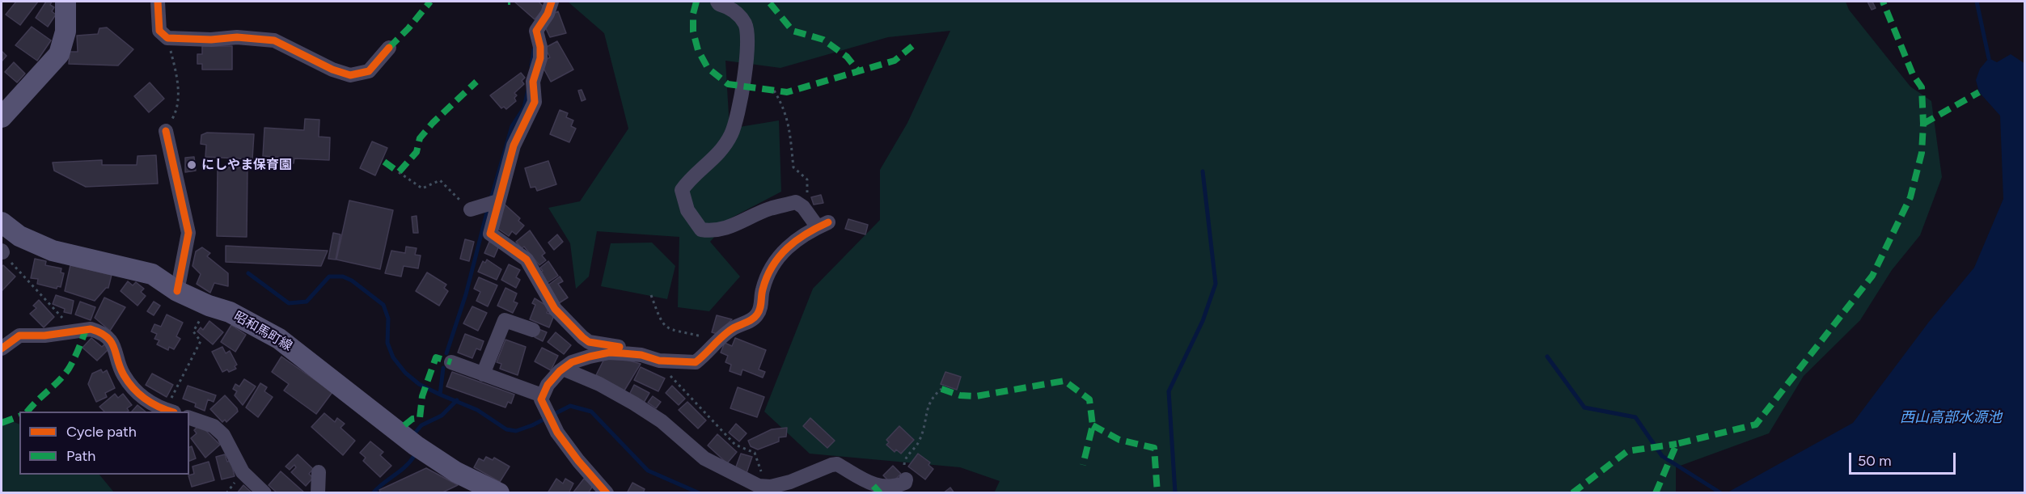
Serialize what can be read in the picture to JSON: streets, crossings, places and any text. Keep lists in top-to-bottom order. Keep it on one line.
{"streets":{"main road":["昭和馬町線"]},"water":["西山高部水源池"],"places":["にしやま保育園"],"legend":["Cycle path","Path"],"scale_bar":"50 m"}
